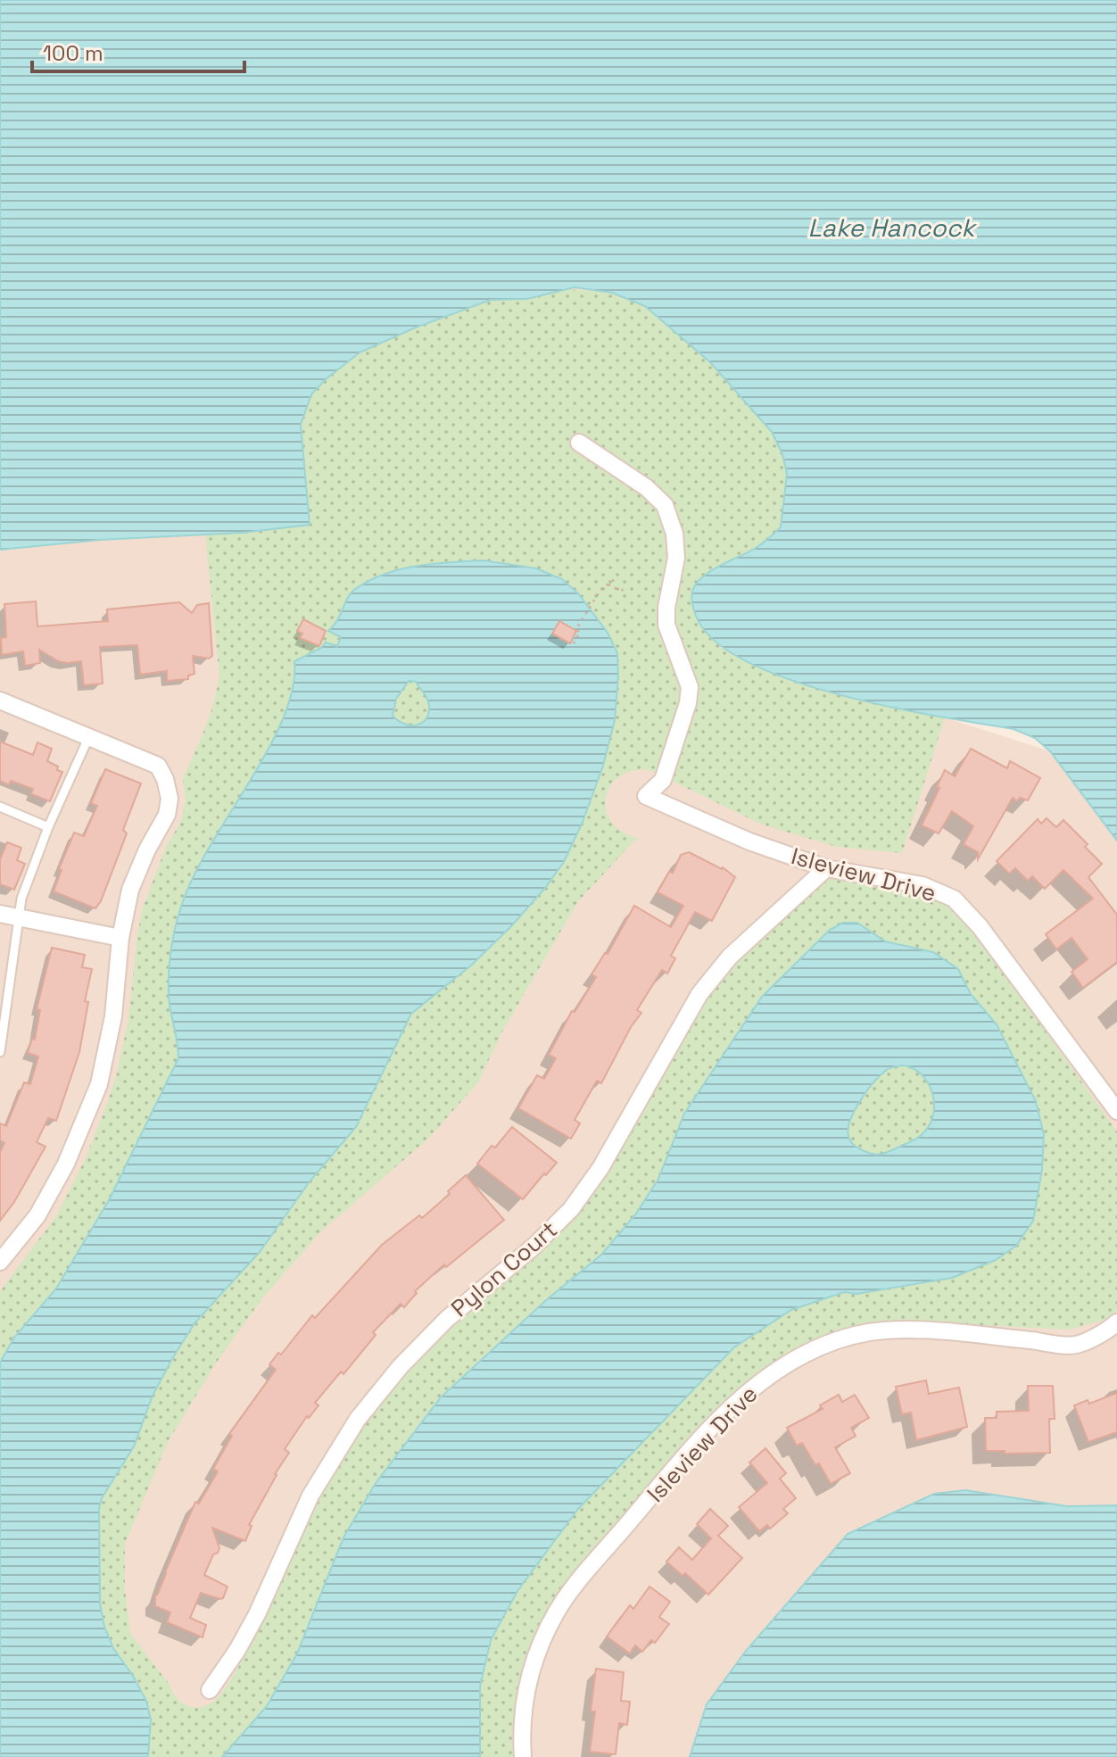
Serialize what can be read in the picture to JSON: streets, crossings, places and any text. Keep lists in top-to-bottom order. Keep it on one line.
{"streets":{"street":["Isleview Drive","Pylon Court"]},"crossings":[["Isleview Drive","Pylon Court"]],"water":["Lake Hancock"],"scale_bar":"100 m"}
